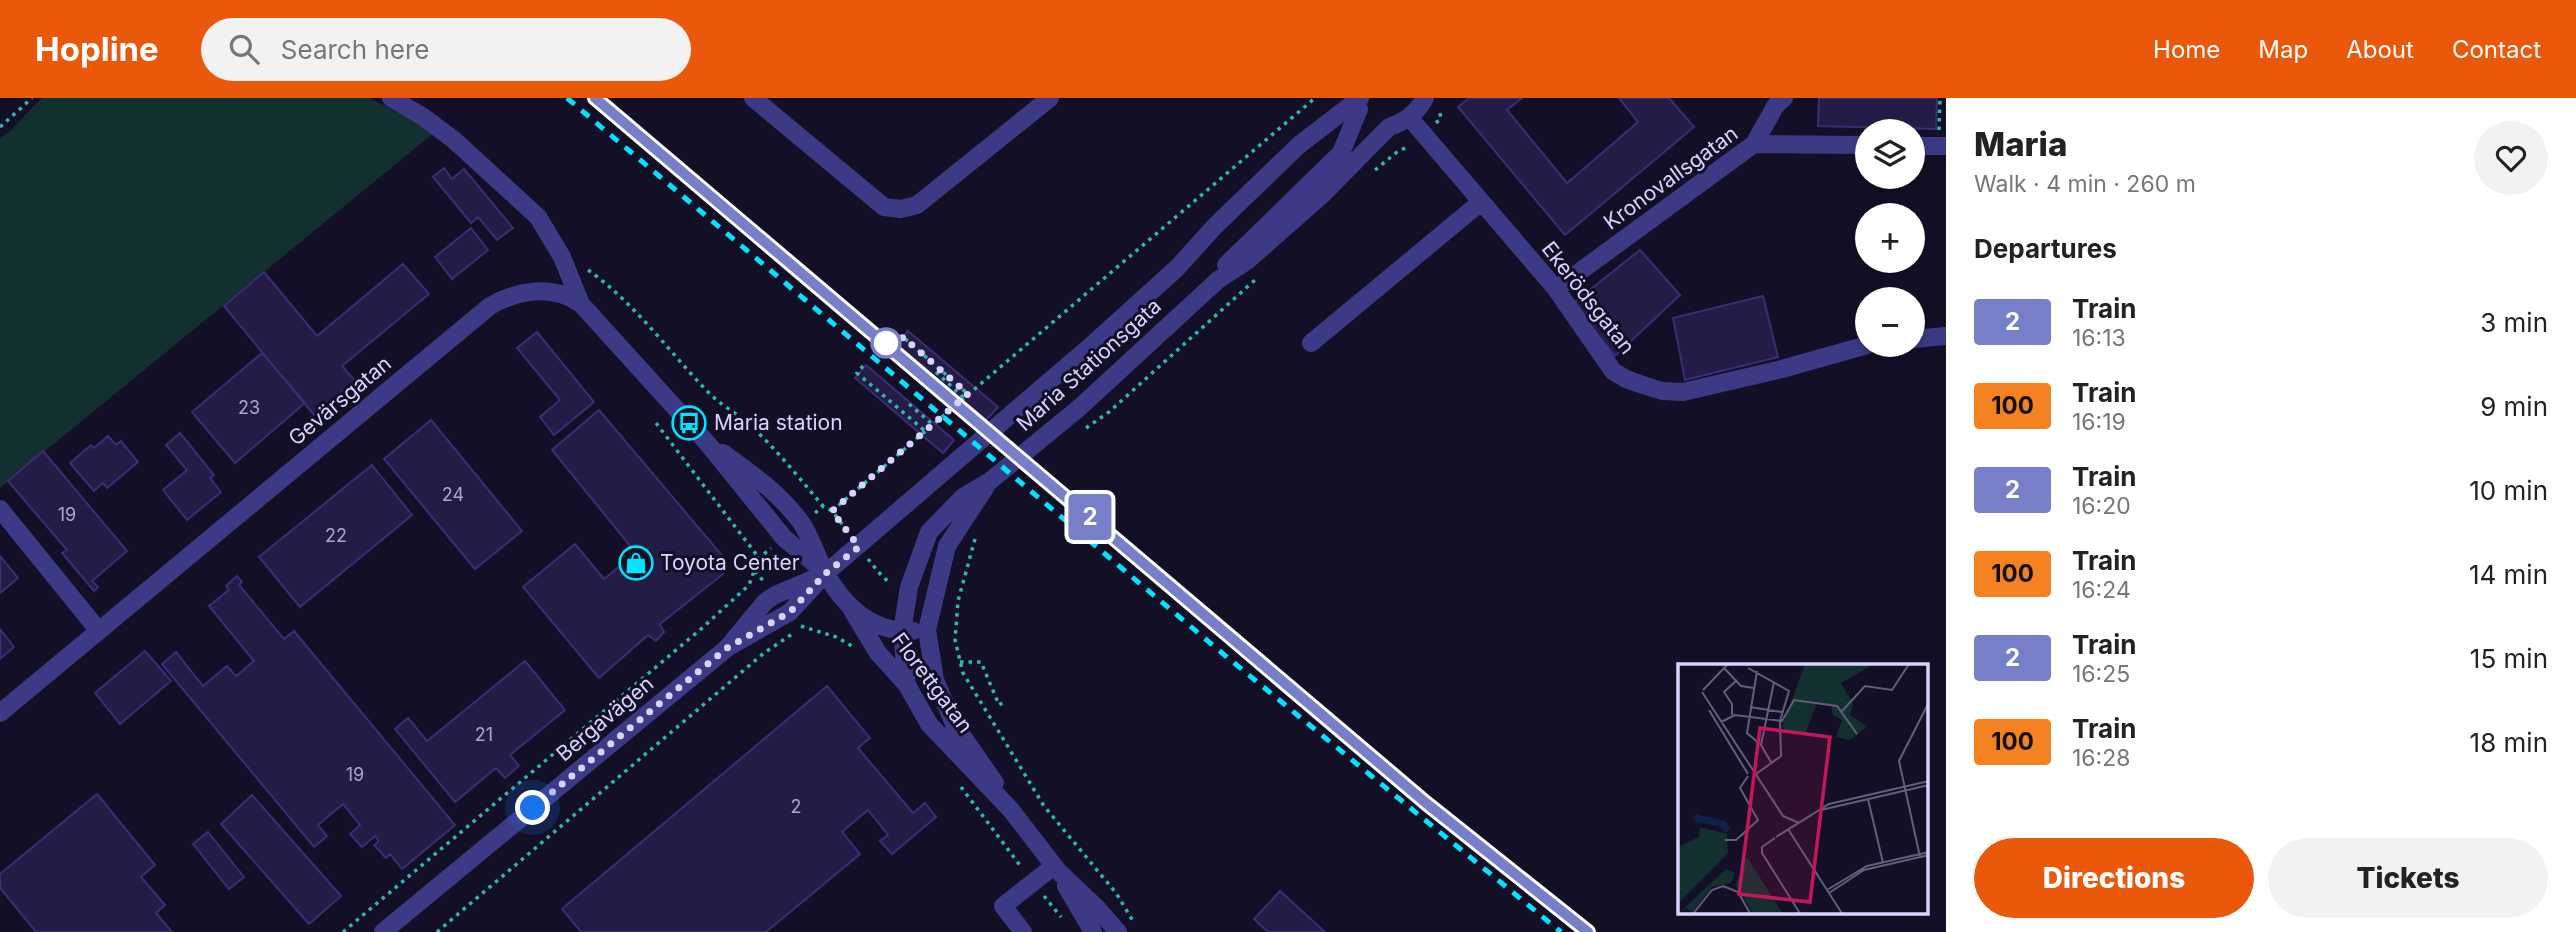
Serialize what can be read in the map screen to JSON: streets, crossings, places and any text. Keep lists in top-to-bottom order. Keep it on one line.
{"streets":{"street":["Kronovallsgatan","Ekerödsgatan","Maria Stationsgata","Gevärsgatan","Florettgatan","Bergavägen"]},"crossings":[["Kronovallsgatan","Ekerödsgatan"],["Ekerödsgatan","Maria Stationsgata"],["Maria Stationsgata","Gevärsgatan"],["Maria Stationsgata","Florettgatan"],["Maria Stationsgata","Bergavägen"],["Gevärsgatan","Florettgatan"],["Gevärsgatan","Bergavägen"]],"places":{"bus stop":["Maria station"],"shop":["Toyota Center"]},"house_numbers":["23","24","19","22","21","19","2"],"page":{"header":"Hopline","search":"Search here","nav":["Home","Map","About","Contact"],"on_map":"2","heading":[["Maria","Walk · 4 min · 260 m"],"Departures"],"map_buttons":["+","−"],"list":[{"mark":"2","name":"Train","note":"16:13","value":"3 min"},{"mark":"100","name":"Train","note":"16:19","value":"9 min"},{"mark":"2","name":"Train","note":"16:20","value":"10 min"},{"mark":"100","name":"Train","note":"16:24","value":"14 min"},{"mark":"2","name":"Train","note":"16:25","value":"15 min"},{"mark":"100","name":"Train","note":"16:28","value":"18 min"}],"buttons":["Directions","Tickets"]}}
